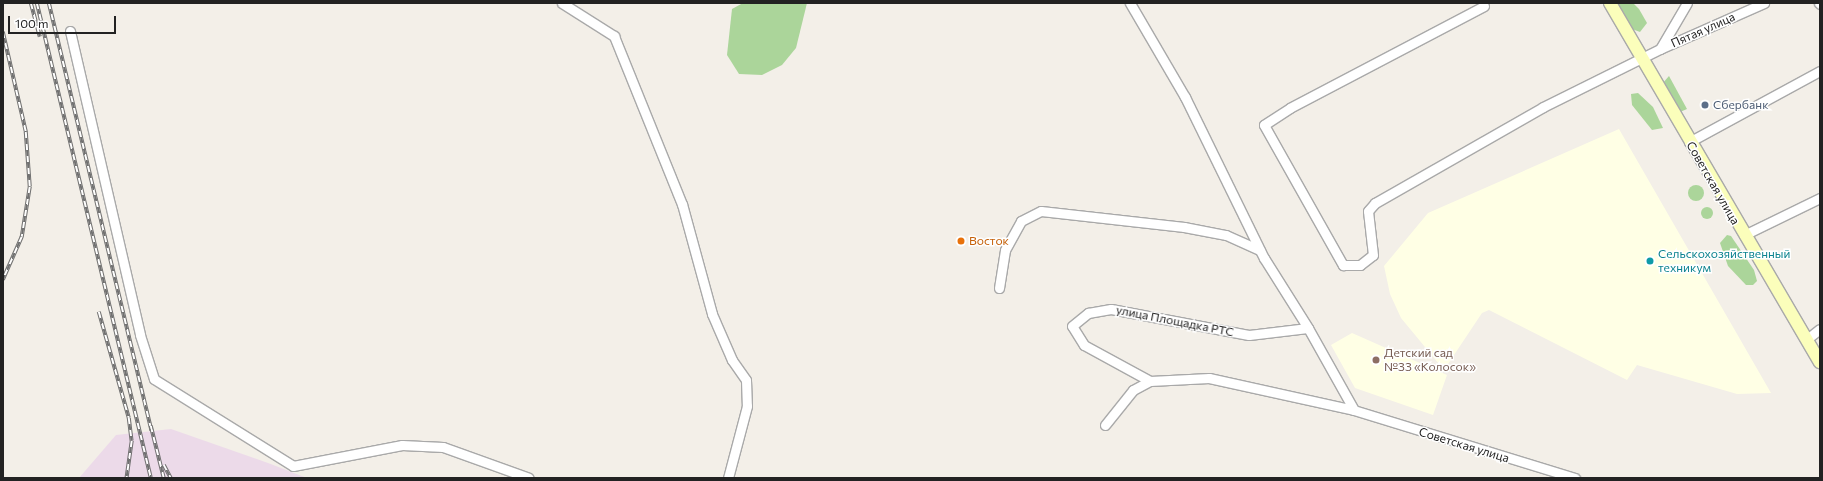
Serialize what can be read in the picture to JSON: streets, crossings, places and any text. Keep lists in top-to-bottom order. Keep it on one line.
{"streets":{"main road":["Советская улица"],"street":["Пятая улица","улица Площадка РТС"]},"crossings":[["Пятая улица","Советская улица"]],"places":["Сбербанк","Восток","Сельскохозяйственный техникум","Детский сад №33 «Колосок»"],"scale_bar":"100 m"}
